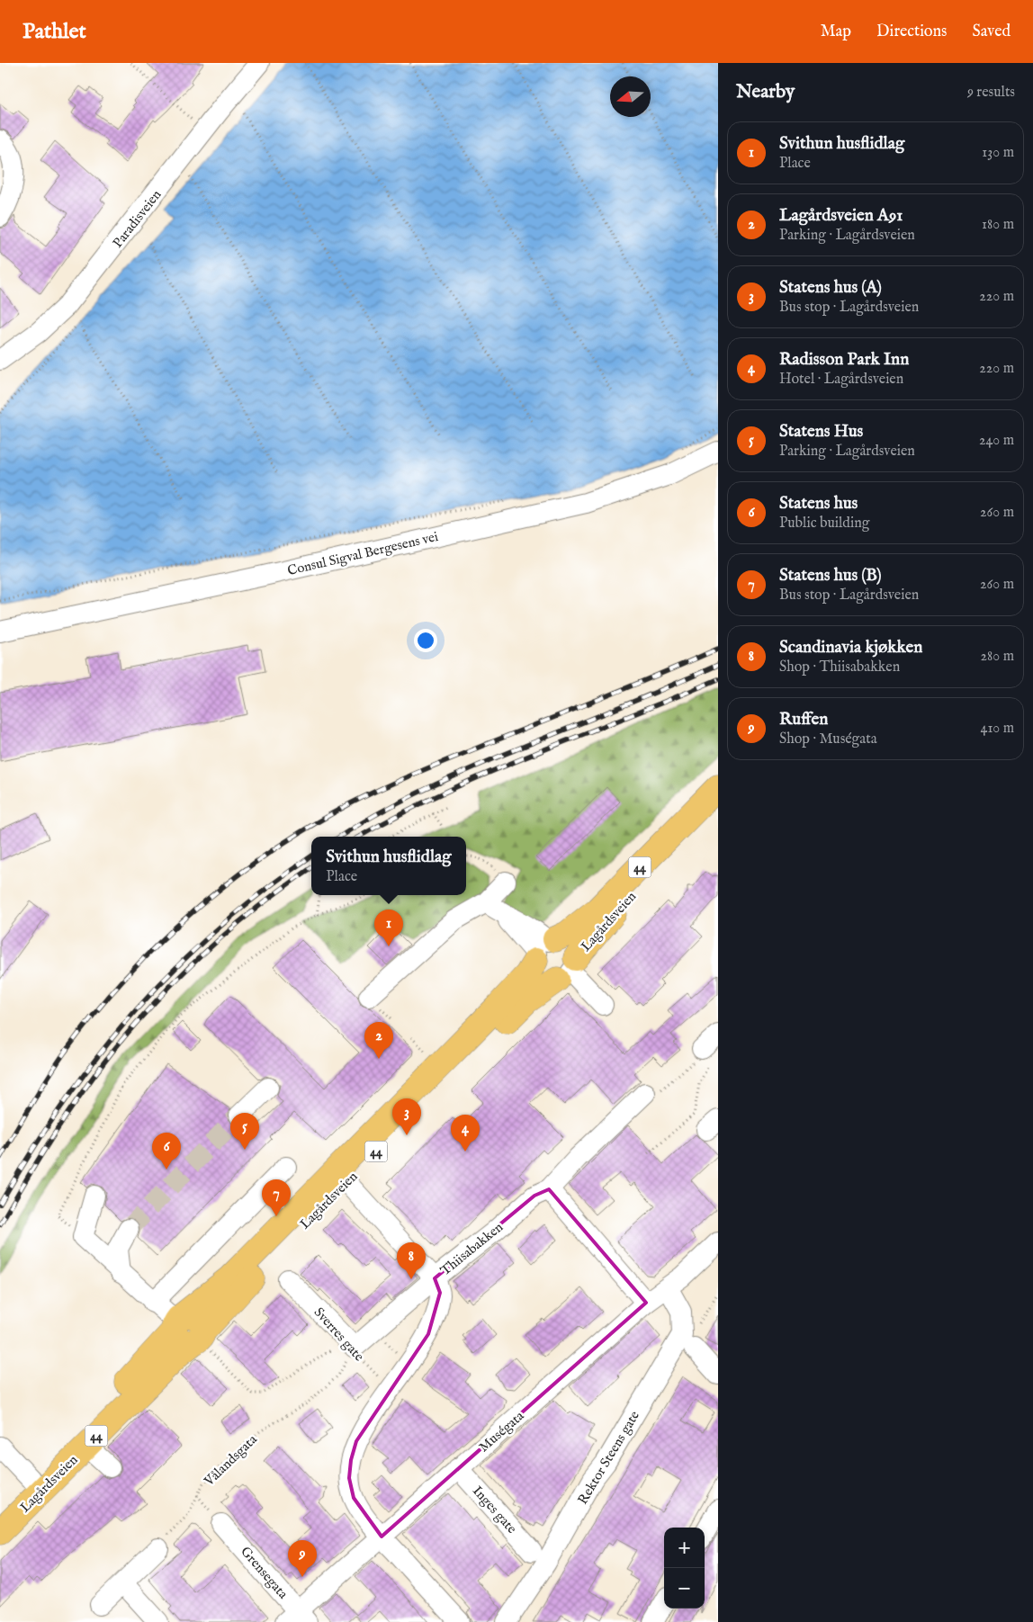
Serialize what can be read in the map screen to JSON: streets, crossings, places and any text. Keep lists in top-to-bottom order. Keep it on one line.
{"streets":{"main road":["44","Lagårdsveien"],"street":["Paradisveien","Consul Sigval Bergesens vei","Thiisabakken","Sverres gate","Muségata","Rektor Steens gate","Inges gate","Grensegata"],"path":["Vålandsgata"]},"crossings":[["Thiisabakken","Sverres gate"],["Thiisabakken","Vålandsgata"],["Sverres gate","Vålandsgata"],["Muségata","Rektor Steens gate"],["Muségata","Inges gate"],["Muségata","Grensegata"]],"north":"left","page":{"header":"Pathlet","nav":["Map","Directions","Saved"],"heading":["Nearby","9 results"],"list":[{"mark":"1","name":"Svithun husflidlag","note":"Place","value":"130 m"},{"mark":"2","name":"Lagårdsveien A91","note":"Parking · Lagårdsveien","value":"180 m"},{"mark":"3","name":"Statens hus (A)","note":"Bus stop · Lagårdsveien","value":"220 m"},{"mark":"4","name":"Radisson Park Inn","note":"Hotel · Lagårdsveien","value":"220 m"},{"mark":"5","name":"Statens Hus","note":"Parking · Lagårdsveien","value":"240 m"},{"mark":"6","name":"Statens hus","note":"Public building","value":"260 m"},{"mark":"7","name":"Statens hus (B)","note":"Bus stop · Lagårdsveien","value":"260 m"},{"mark":"8","name":"Scandinavia kjøkken","note":"Shop · Thiisabakken","value":"280 m"},{"mark":"9","name":"Ruffen","note":"Shop · Muségata","value":"410 m"}],"popup":["Svithun husflidlag","Place"],"pins":["1","2","3","5","4","6","7","8","9"],"map_buttons":["+","−"]}}
